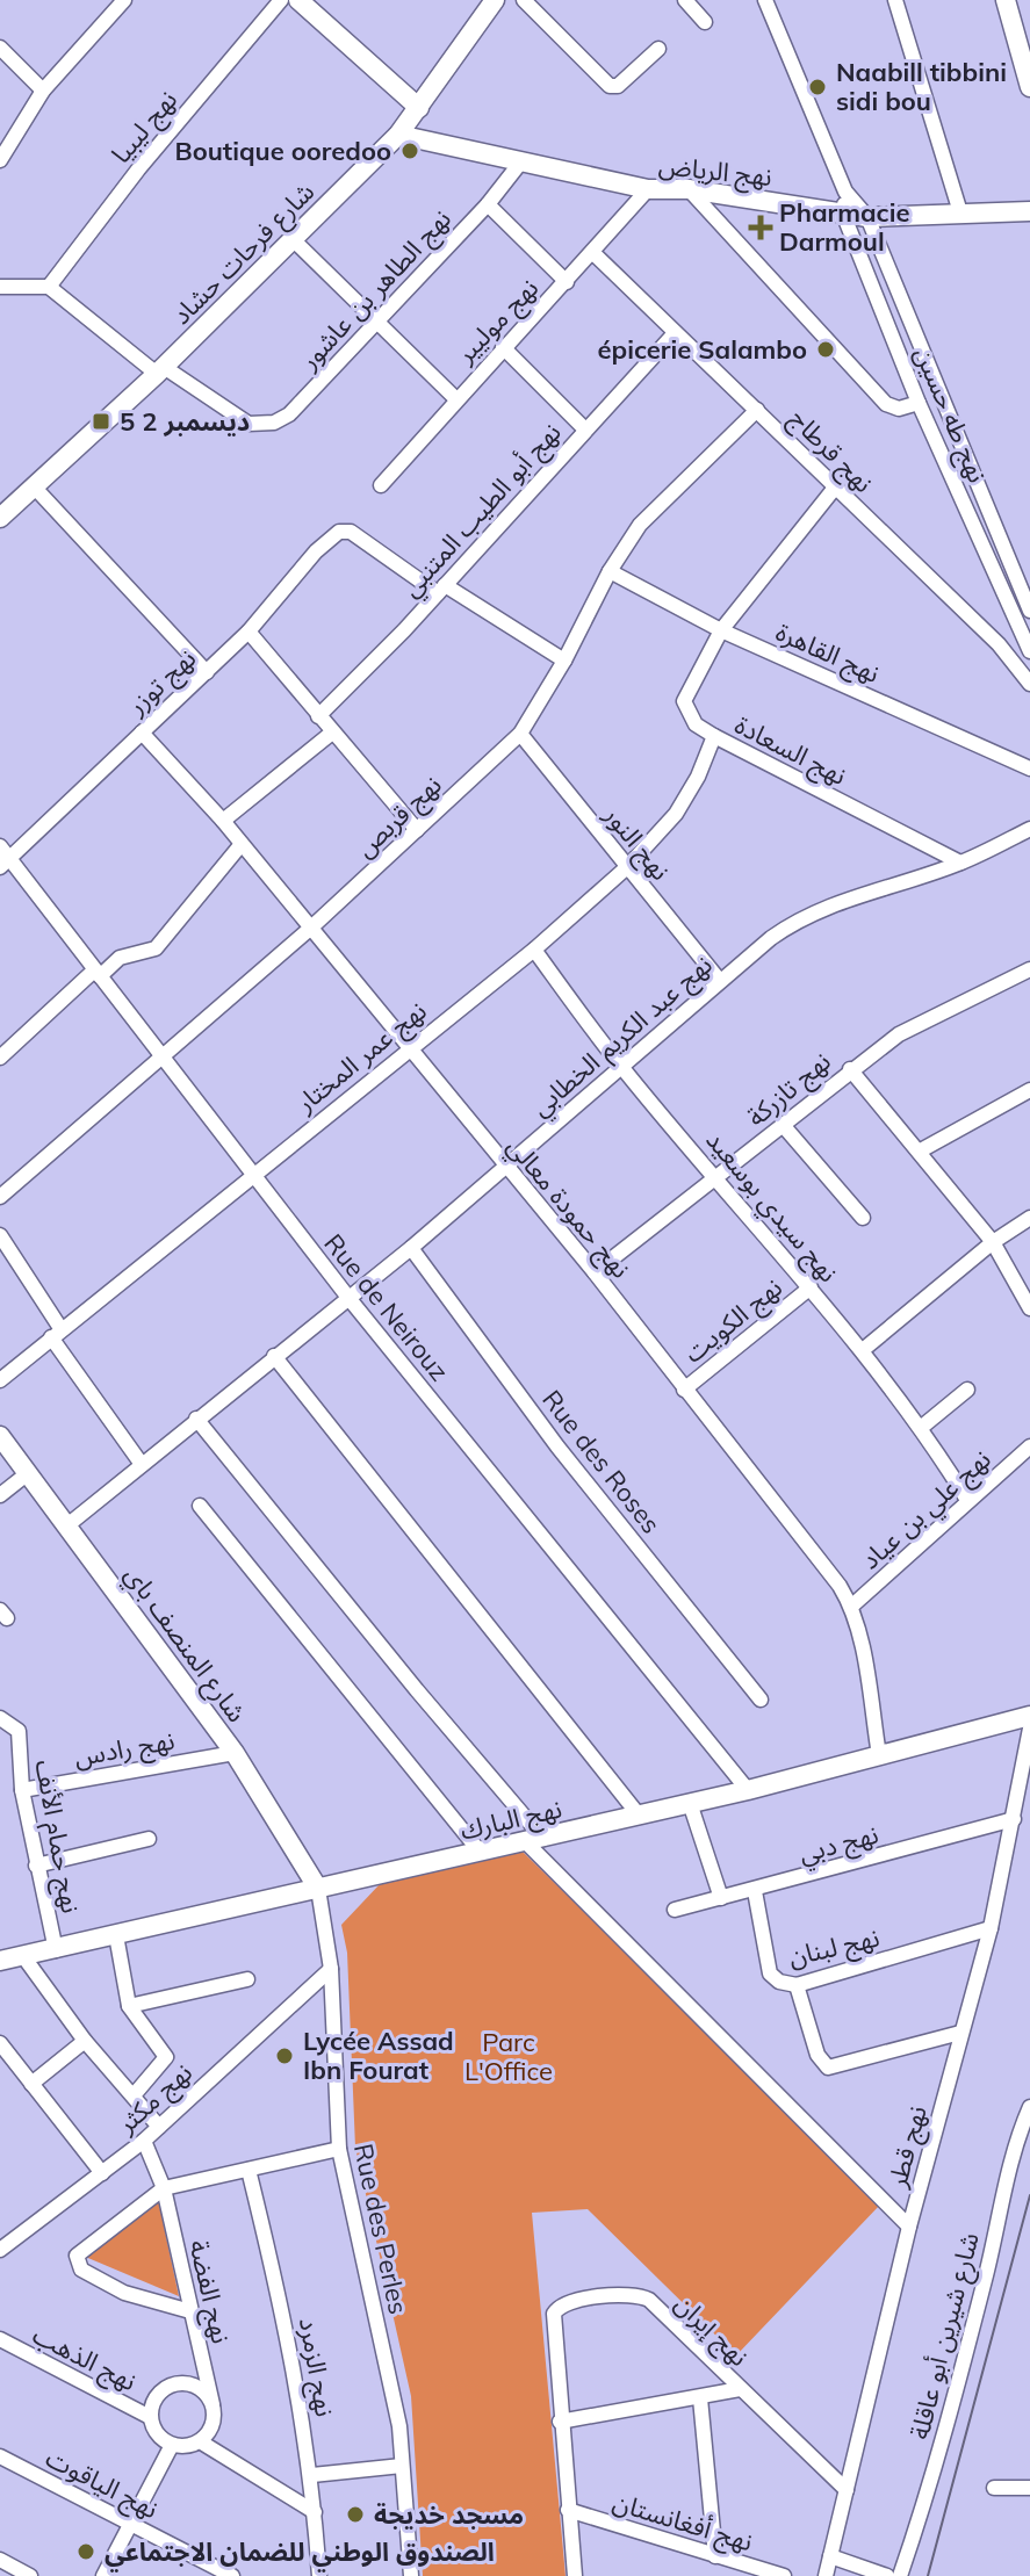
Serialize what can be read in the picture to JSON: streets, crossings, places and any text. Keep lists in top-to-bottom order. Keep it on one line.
{"streets":{"street":["نهج ليبيا","نهج الرياض","شارع فرحات حشاد","نهج الطاهر بن عاشور","نهج موليير","نهج طه حسين","نهج قرطاج","نهج أبو الطيب المتنبي","نهج القاهرة","نهج توزر","نهج السعادة","نهج قربص","نهج النور","نهج عبد الكريم الخطابي","نهج عمر المختار","نهج تازركة","نهج سيدي بوسعيد","نهج حمودة معالي","Rue de Neirouz","نهج الكويت","Rue des Roses","نهج علي بن عياد","شارع المنصف باي","نهج رادس","نهج البارك","نهج حمام الأنف","نهج دبي","نهج لبنان","نهج مكثر","نهج قطر","Rue des Perles","نهج الفضة","نهج إيران","شارع شيرين أبو عاقلة","نهج الذهب","نهج الزمرد","نهج الياقوت","نهج أفغانستان"]},"crossings":[["نهج الرياض","شارع فرحات حشاد"],["نهج الرياض","نهج الطاهر بن عاشور"],["نهج الرياض","نهج موليير"],["نهج الرياض","نهج طه حسين"],["شارع فرحات حشاد","نهج الطاهر بن عاشور"],["نهج موليير","نهج قرطاج"],["نهج قرطاج","نهج أبو الطيب المتنبي"],["نهج قرطاج","نهج قربص"],["نهج أبو الطيب المتنبي","نهج توزر"],["نهج القاهرة","نهج السعادة"],["نهج القاهرة","نهج قربص"],["نهج توزر","نهج حمودة معالي"],["نهج توزر","Rue de Neirouz"],["نهج السعادة","نهج عبد الكريم الخطابي"],["نهج السعادة","نهج عمر المختار"],["نهج قربص","نهج النور"],["نهج قربص","نهج حمودة معالي"],["نهج قربص","Rue de Neirouz"],["نهج النور","نهج عبد الكريم الخطابي"],["نهج النور","نهج عمر المختار"],["نهج عبد الكريم الخطابي","نهج سيدي بوسعيد"],["نهج عبد الكريم الخطابي","نهج حمودة معالي"],["نهج عبد الكريم الخطابي","Rue de Neirouz"],["نهج عبد الكريم الخطابي","Rue des Roses"],["نهج عبد الكريم الخطابي","شارع المنصف باي"],["نهج عمر المختار","نهج سيدي بوسعيد"],["نهج عمر المختار","نهج حمودة معالي"],["نهج عمر المختار","Rue de Neirouz"],["نهج تازركة","نهج سيدي بوسعيد"],["نهج تازركة","نهج حمودة معالي"],["نهج سيدي بوسعيد","نهج الكويت"],["نهج سيدي بوسعيد","نهج علي بن عياد"],["نهج حمودة معالي","نهج الكويت"],["نهج حمودة معالي","نهج علي بن عياد"],["نهج حمودة معالي","نهج البارك"],["Rue de Neirouz","نهج البارك"],["شارع المنصف باي","نهج رادس"],["شارع المنصف باي","نهج البارك"],["شارع المنصف باي","Rue des Perles"],["نهج رادس","نهج حمام الأنف"],["نهج البارك","نهج حمام الأنف"],["نهج البارك","Rue des Perles"],["نهج دبي","نهج لبنان"],["نهج دبي","نهج قطر"],["نهج لبنان","نهج قطر"],["نهج مكثر","Rue des Perles"],["نهج مكثر","نهج الفضة"],["نهج قطر","نهج إيران"],["نهج الفضة","نهج الذهب"],["نهج إيران","نهج أفغانستان"]],"parks":["Parc L'Office"],"places":{"other":["Naabill tibbini sidi bou","Boutique ooredoo","épicerie Salambo","Lycée Assad Ibn Fourat","مسجد خديجة","الصندوق الوطني للضمان الاجتماعي"],"health":["Pharmacie Darmoul"],"transit":["5 ديسمبر 2"]}}
